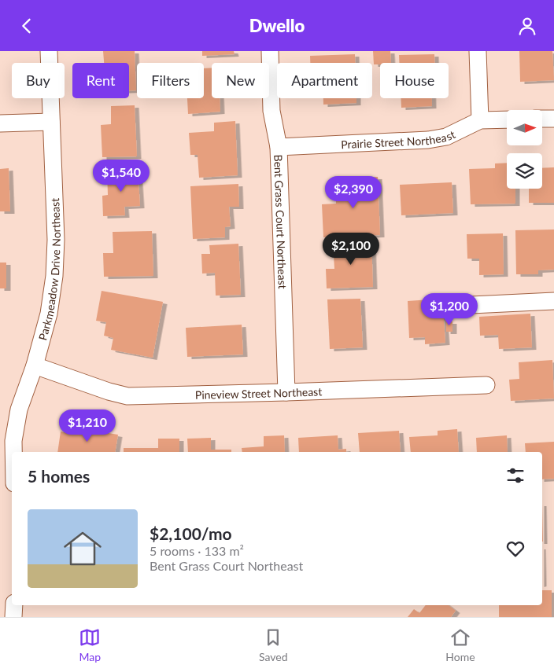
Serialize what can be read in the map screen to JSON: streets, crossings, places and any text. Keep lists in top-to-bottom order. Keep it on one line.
{"streets":{"street":["Prairie Street Northeast","Bent Grass Court Northeast","Parkmeadow Drive Northeast","Pineview Street Northeast"]},"crossings":[["Prairie Street Northeast","Bent Grass Court Northeast"],["Bent Grass Court Northeast","Pineview Street Northeast"],["Parkmeadow Drive Northeast","Pineview Street Northeast"]],"north":"right","page":{"header":"Dwello","chip":["Buy","Rent","Filters","New","Apartment","House"],"price":["$1,540","$2,390","$2,100","$1,200","$1,210"],"heading":"5 homes","list":[{"name":"$2,100/mo","note":"5 rooms · 133 m² · Bent Grass Court Northeast"}],"tabs":["Map","Saved","Home"]}}
